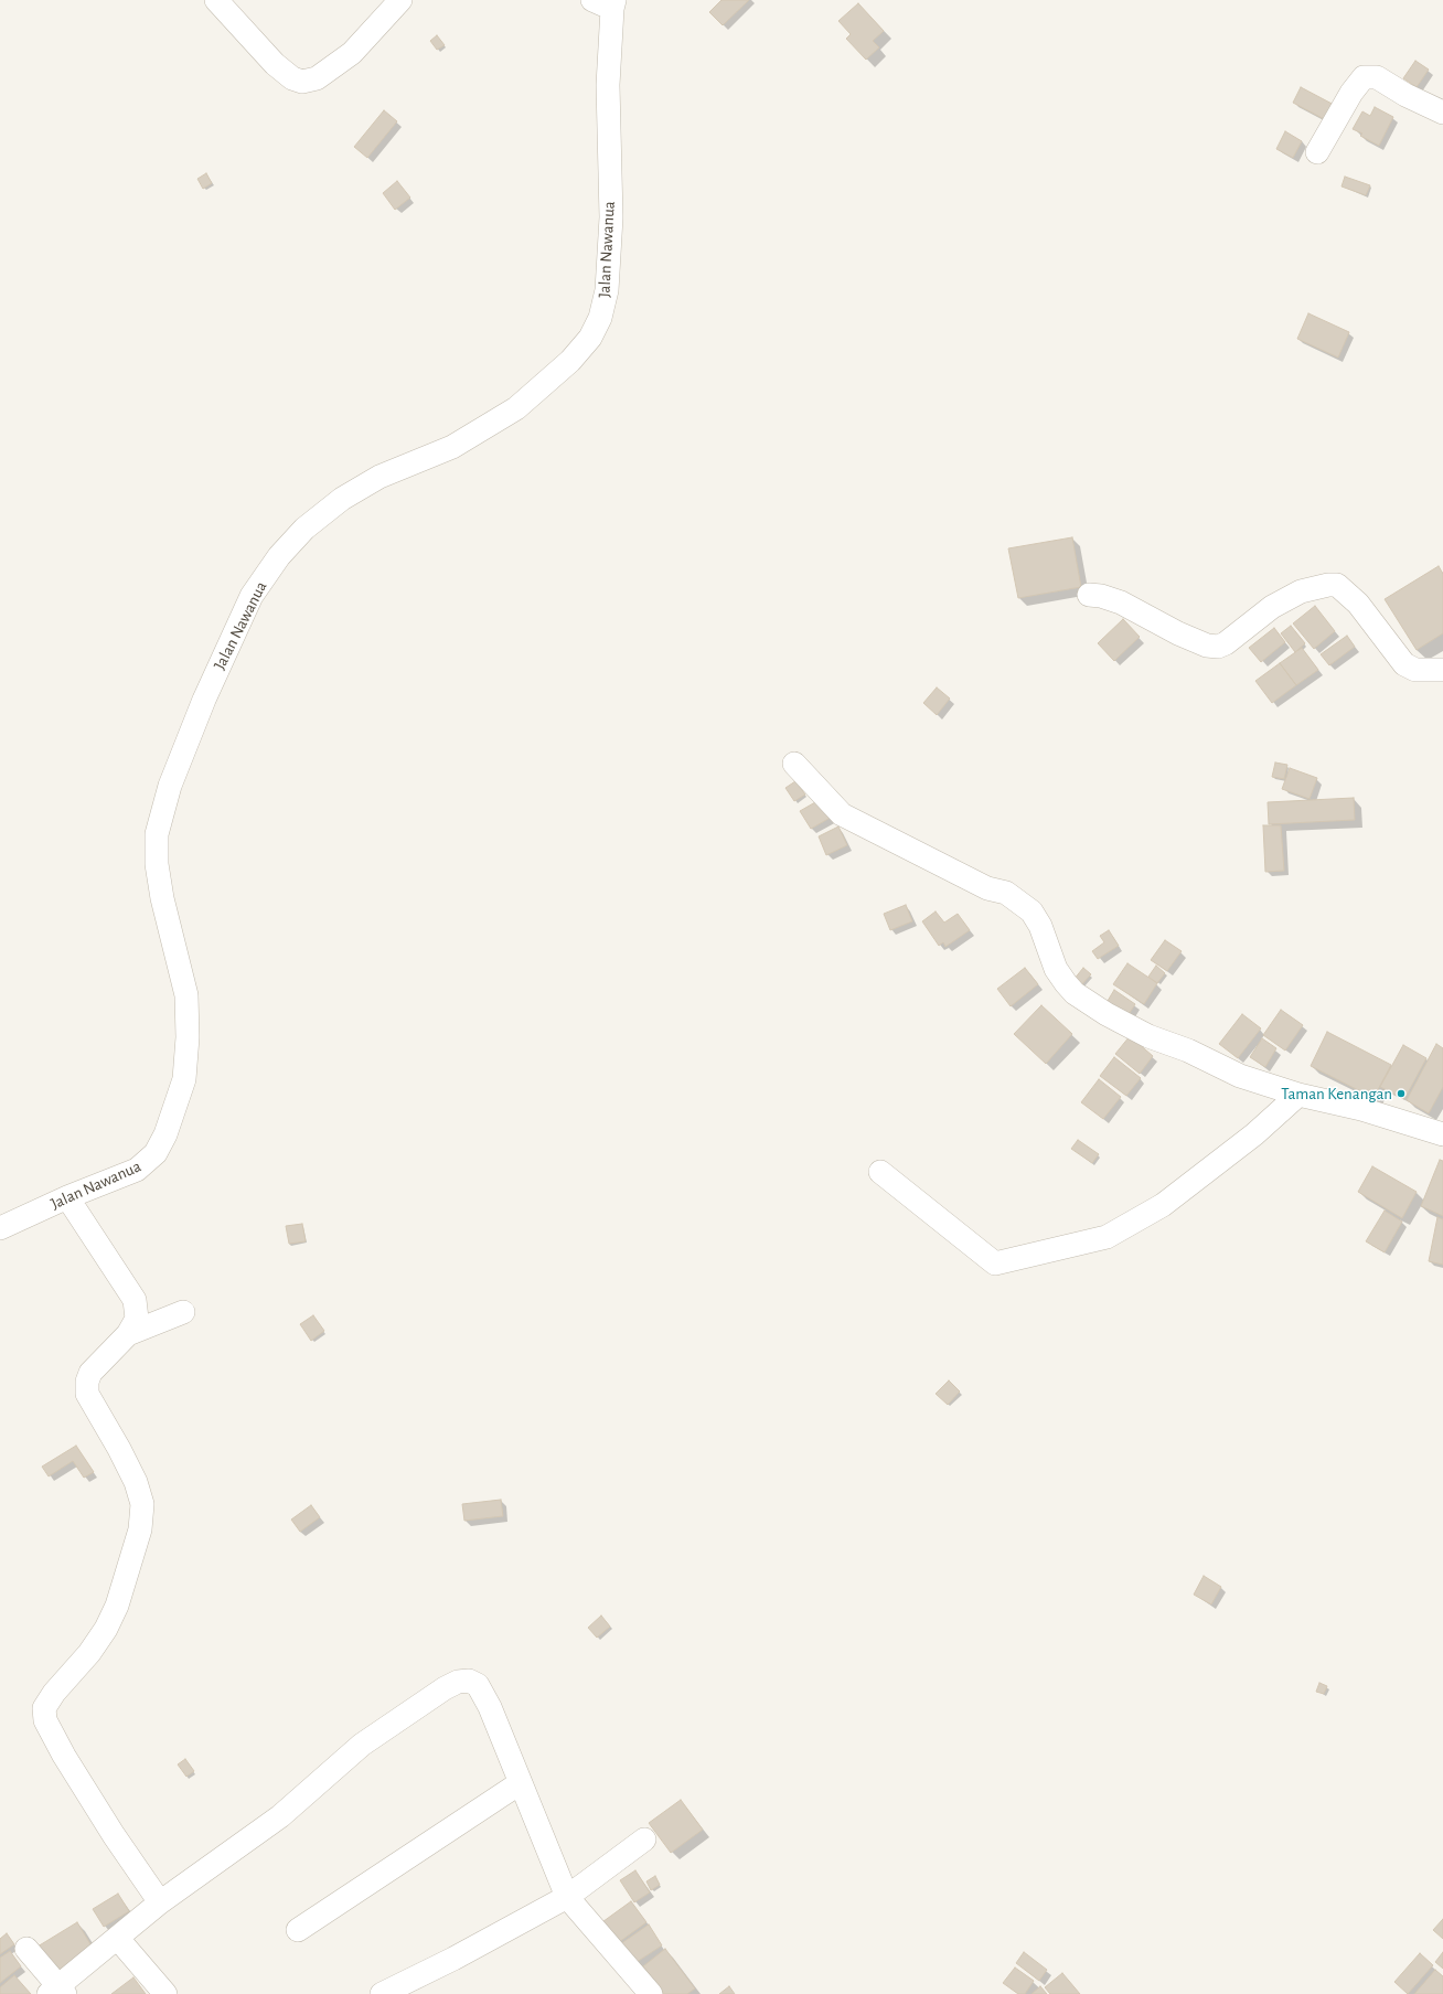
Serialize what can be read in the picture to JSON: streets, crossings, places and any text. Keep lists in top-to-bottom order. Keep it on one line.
{"streets":{"street":["Jalan Nawanua"]},"places":["Taman Kenangan"]}
